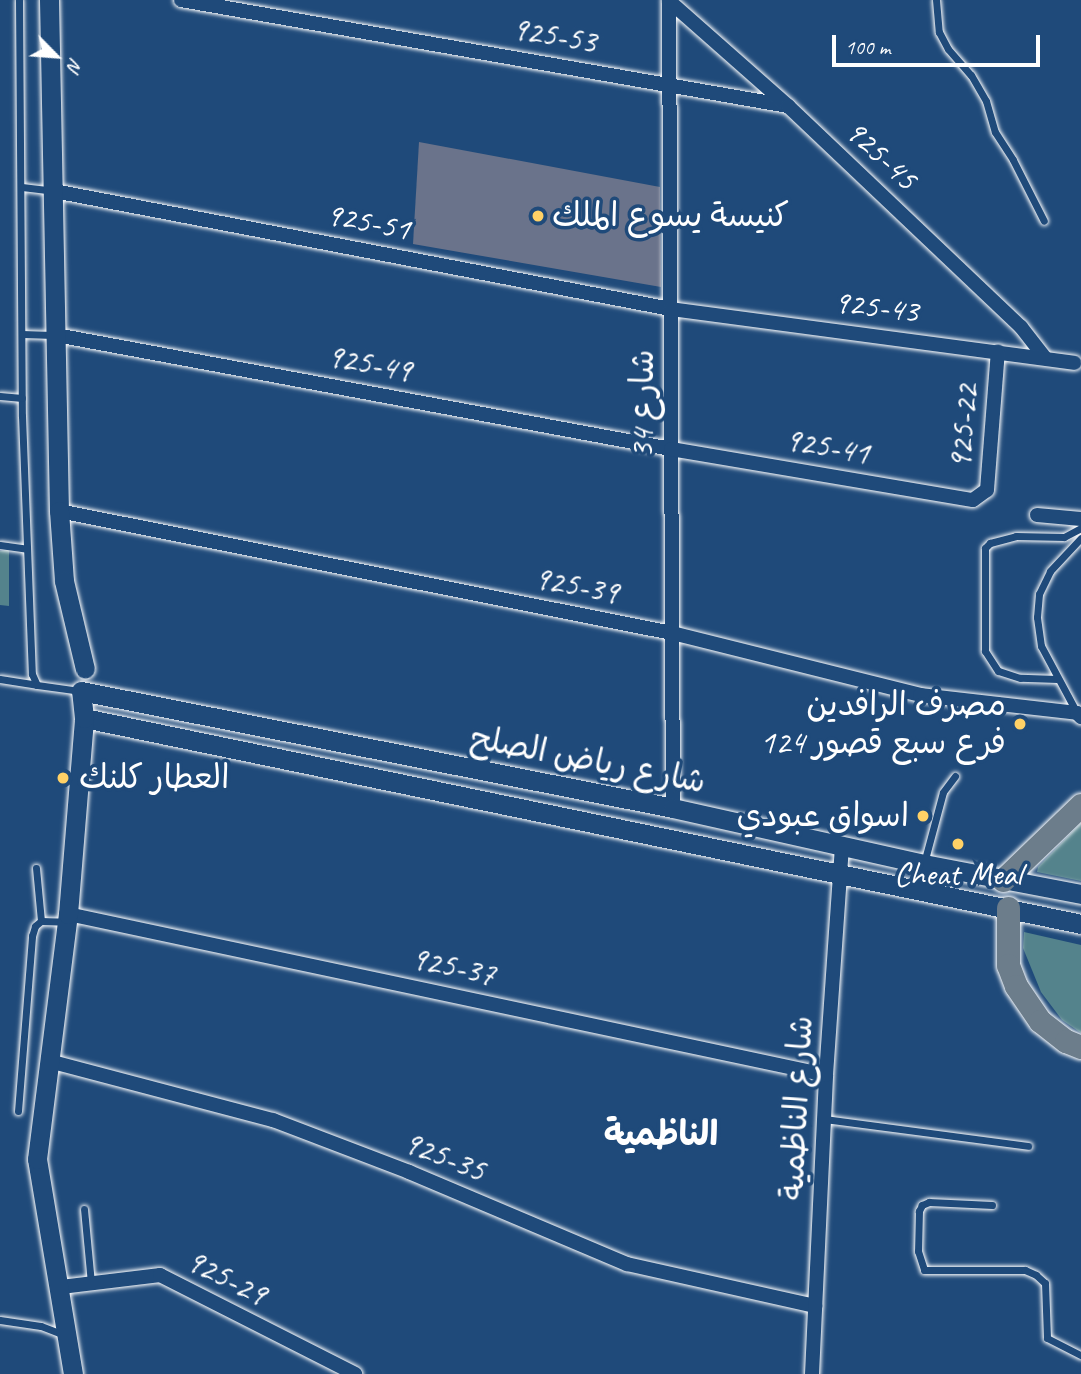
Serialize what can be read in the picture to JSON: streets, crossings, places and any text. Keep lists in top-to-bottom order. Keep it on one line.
{"streets":{"street":["925-53","925-45","925-51","925-43","925-49","شارع 34","925-22","925-41","925-39","شارع رياض الصلح","925-37","شارع الناظمية","925-35","925-29"]},"crossings":[["925-53","925-45"],["925-53","شارع 34"],["925-45","925-43"],["925-45","شارع 34"],["925-51","925-43"],["925-51","شارع 34"],["925-43","شارع 34"],["925-43","925-22"],["925-49","شارع 34"],["925-49","925-41"],["شارع 34","925-41"],["شارع 34","925-39"],["شارع 34","شارع رياض الصلح"],["925-22","925-41"],["شارع رياض الصلح","شارع الناظمية"],["925-37","شارع الناظمية"],["شارع الناظمية","925-35"]],"districts":["الناظمية"],"places":["كنيسة يسوع الملك","مصرف الرافدين فرع سبع قصور 124","العطار كلنك","اسواق عبودي","Cheat Meal"],"scale_bar":"100 m","north":"bottom right"}
